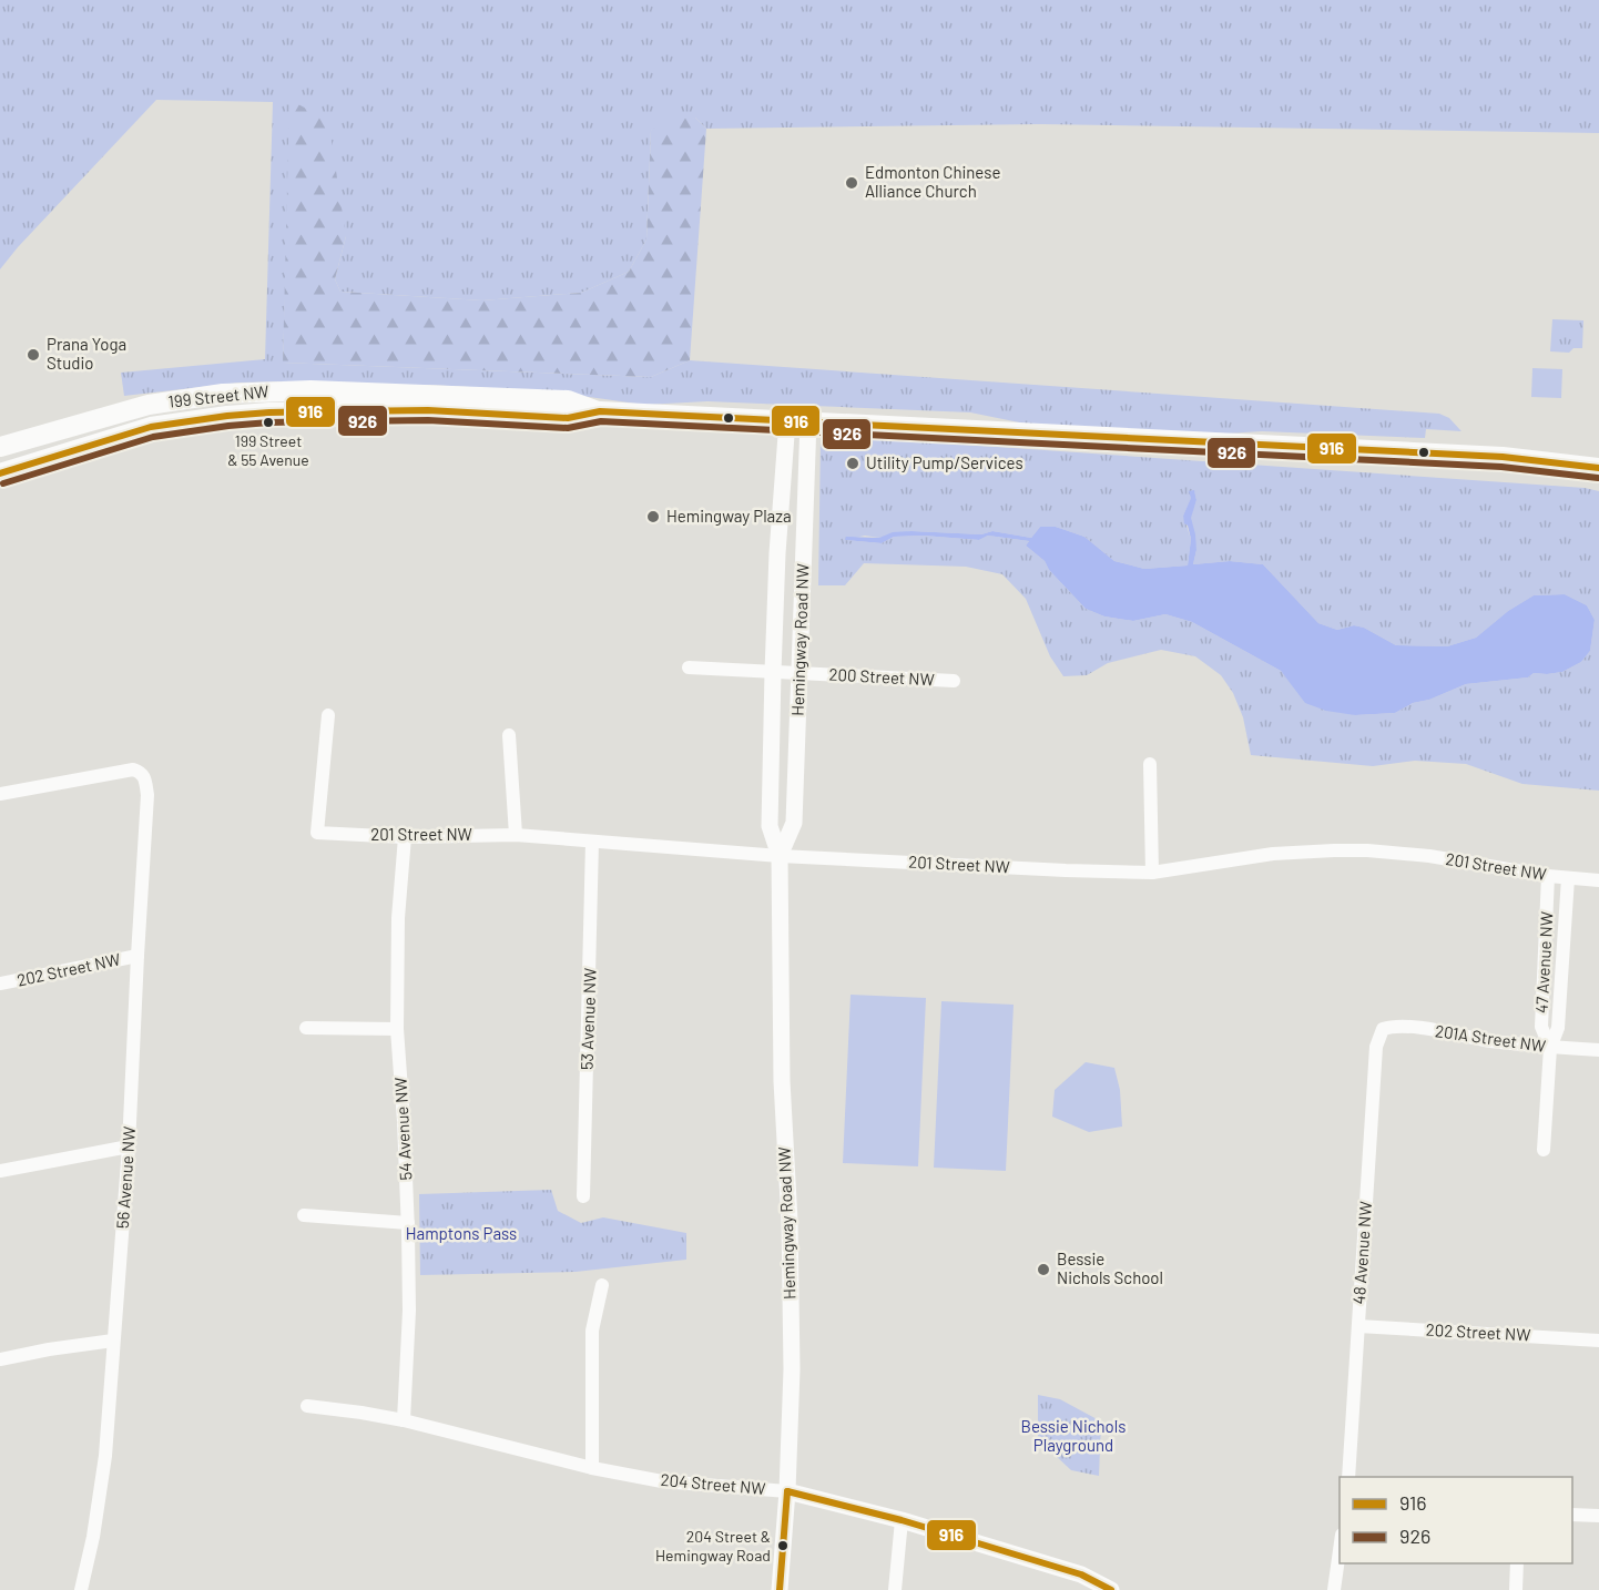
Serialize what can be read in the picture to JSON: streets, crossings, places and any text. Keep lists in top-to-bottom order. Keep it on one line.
{"streets":{"main road":["199 Street NW"],"street":["Hemingway Road NW","200 Street NW","201 Street NW","47 Avenue NW","202 Street NW","53 Avenue NW","201A Street NW","54 Avenue NW","56 Avenue NW","48 Avenue NW","204 Street NW"]},"crossings":[["199 Street NW","Hemingway Road NW"],["Hemingway Road NW","200 Street NW"],["Hemingway Road NW","201 Street NW"],["Hemingway Road NW","204 Street NW"],["201 Street NW","47 Avenue NW"],["201 Street NW","53 Avenue NW"],["201 Street NW","54 Avenue NW"],["47 Avenue NW","201A Street NW"],["202 Street NW","56 Avenue NW"],["202 Street NW","48 Avenue NW"],["201A Street NW","48 Avenue NW"],["54 Avenue NW","204 Street NW"]],"parks":["Hamptons Pass","Bessie Nichols Playground"],"places":["Edmonton Chinese Alliance Church","Prana Yoga Studio","199 Street & 55 Avenue","Utility Pump/Services","Hemingway Plaza","Bessie Nichols School","204 Street & Hemingway Road"],"lines":["transit line 916","transit line 926"],"legend":["916","926"]}
